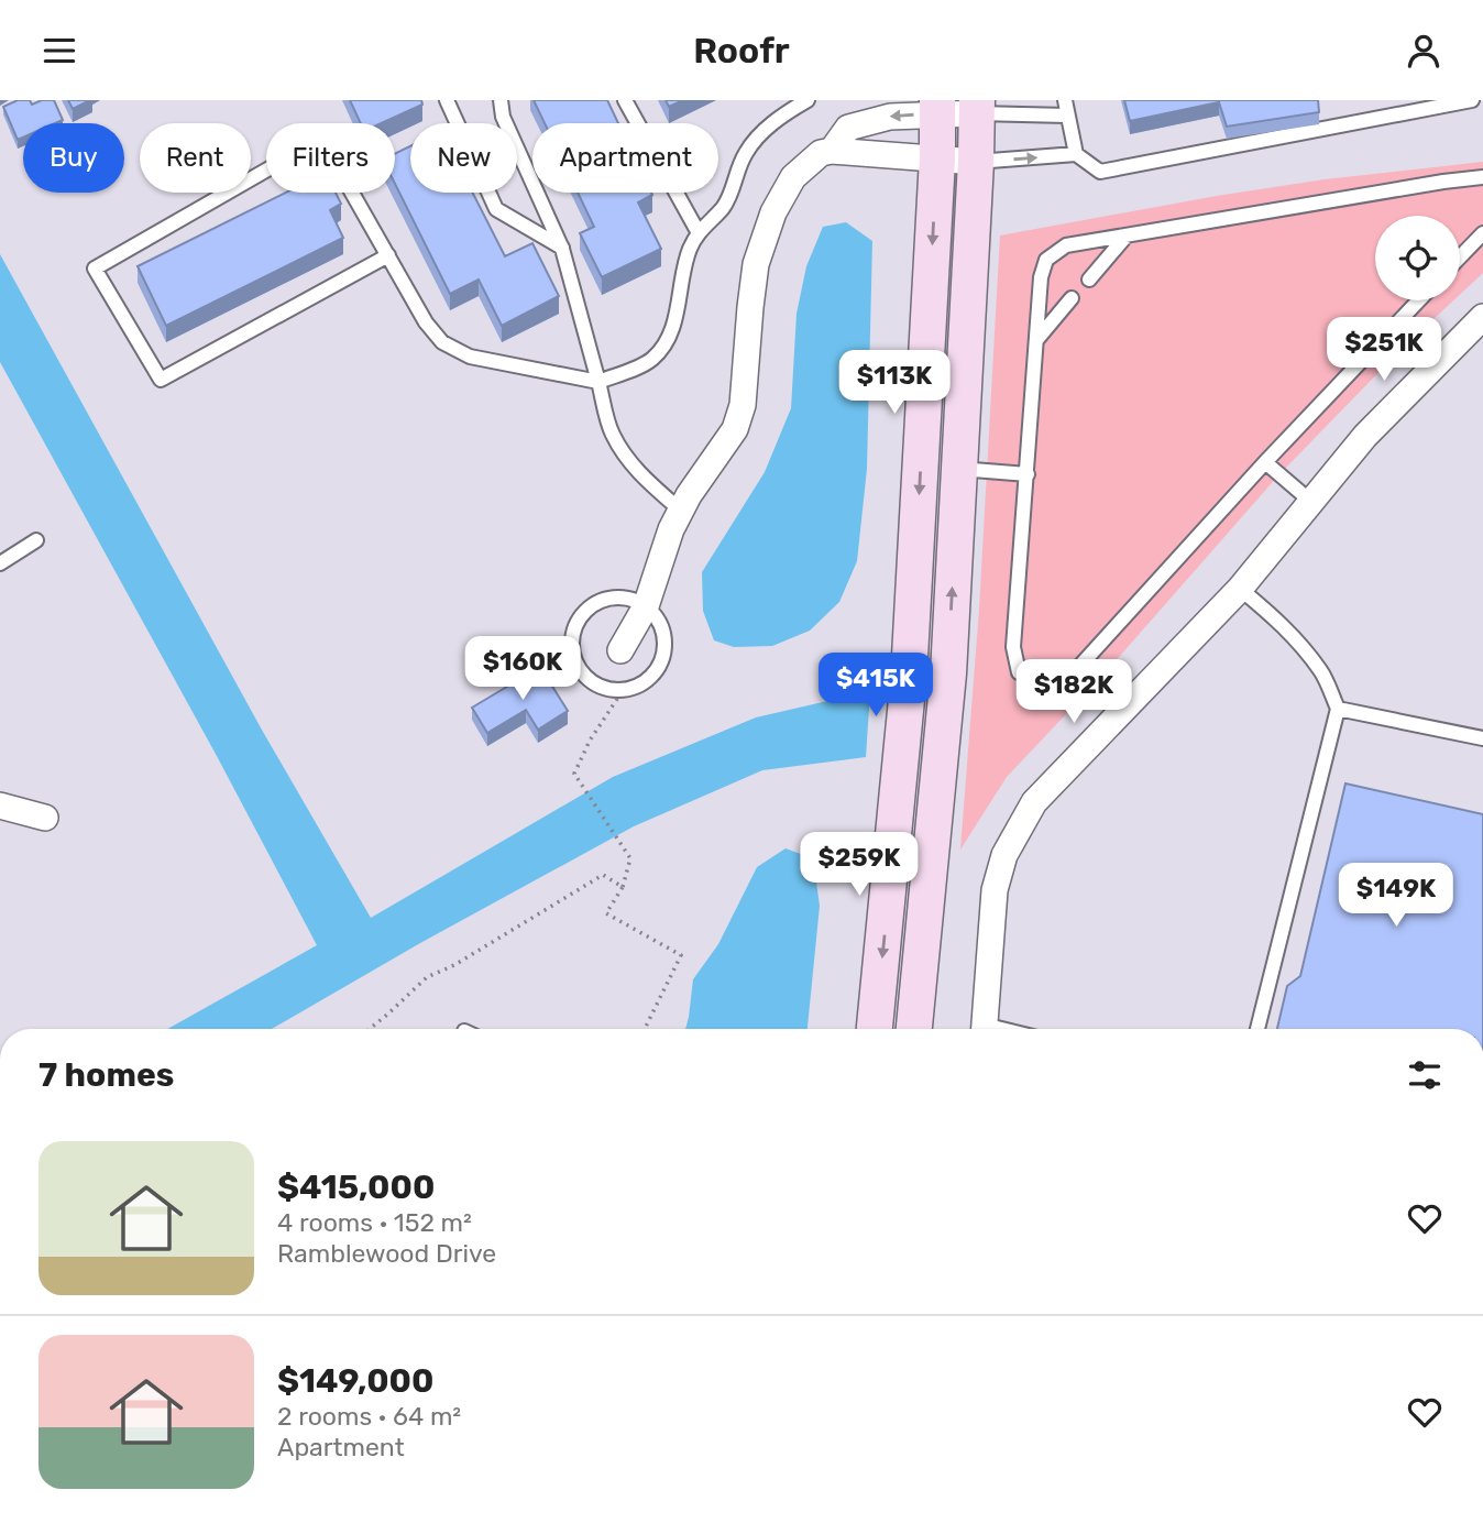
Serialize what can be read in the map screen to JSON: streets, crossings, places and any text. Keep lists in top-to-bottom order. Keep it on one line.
{"page":{"header":"Roofr","chip":["Buy","Rent","Filters","New","Apartment"],"price":["$251K","$113K","$160K","$415K","$182K","$259K","$149K"],"heading":"7 homes","list":[{"name":"$415,000","note":"4 rooms · 152 m² · Ramblewood Drive"},{"name":"$149,000","note":"2 rooms · 64 m² · Apartment"}]}}
